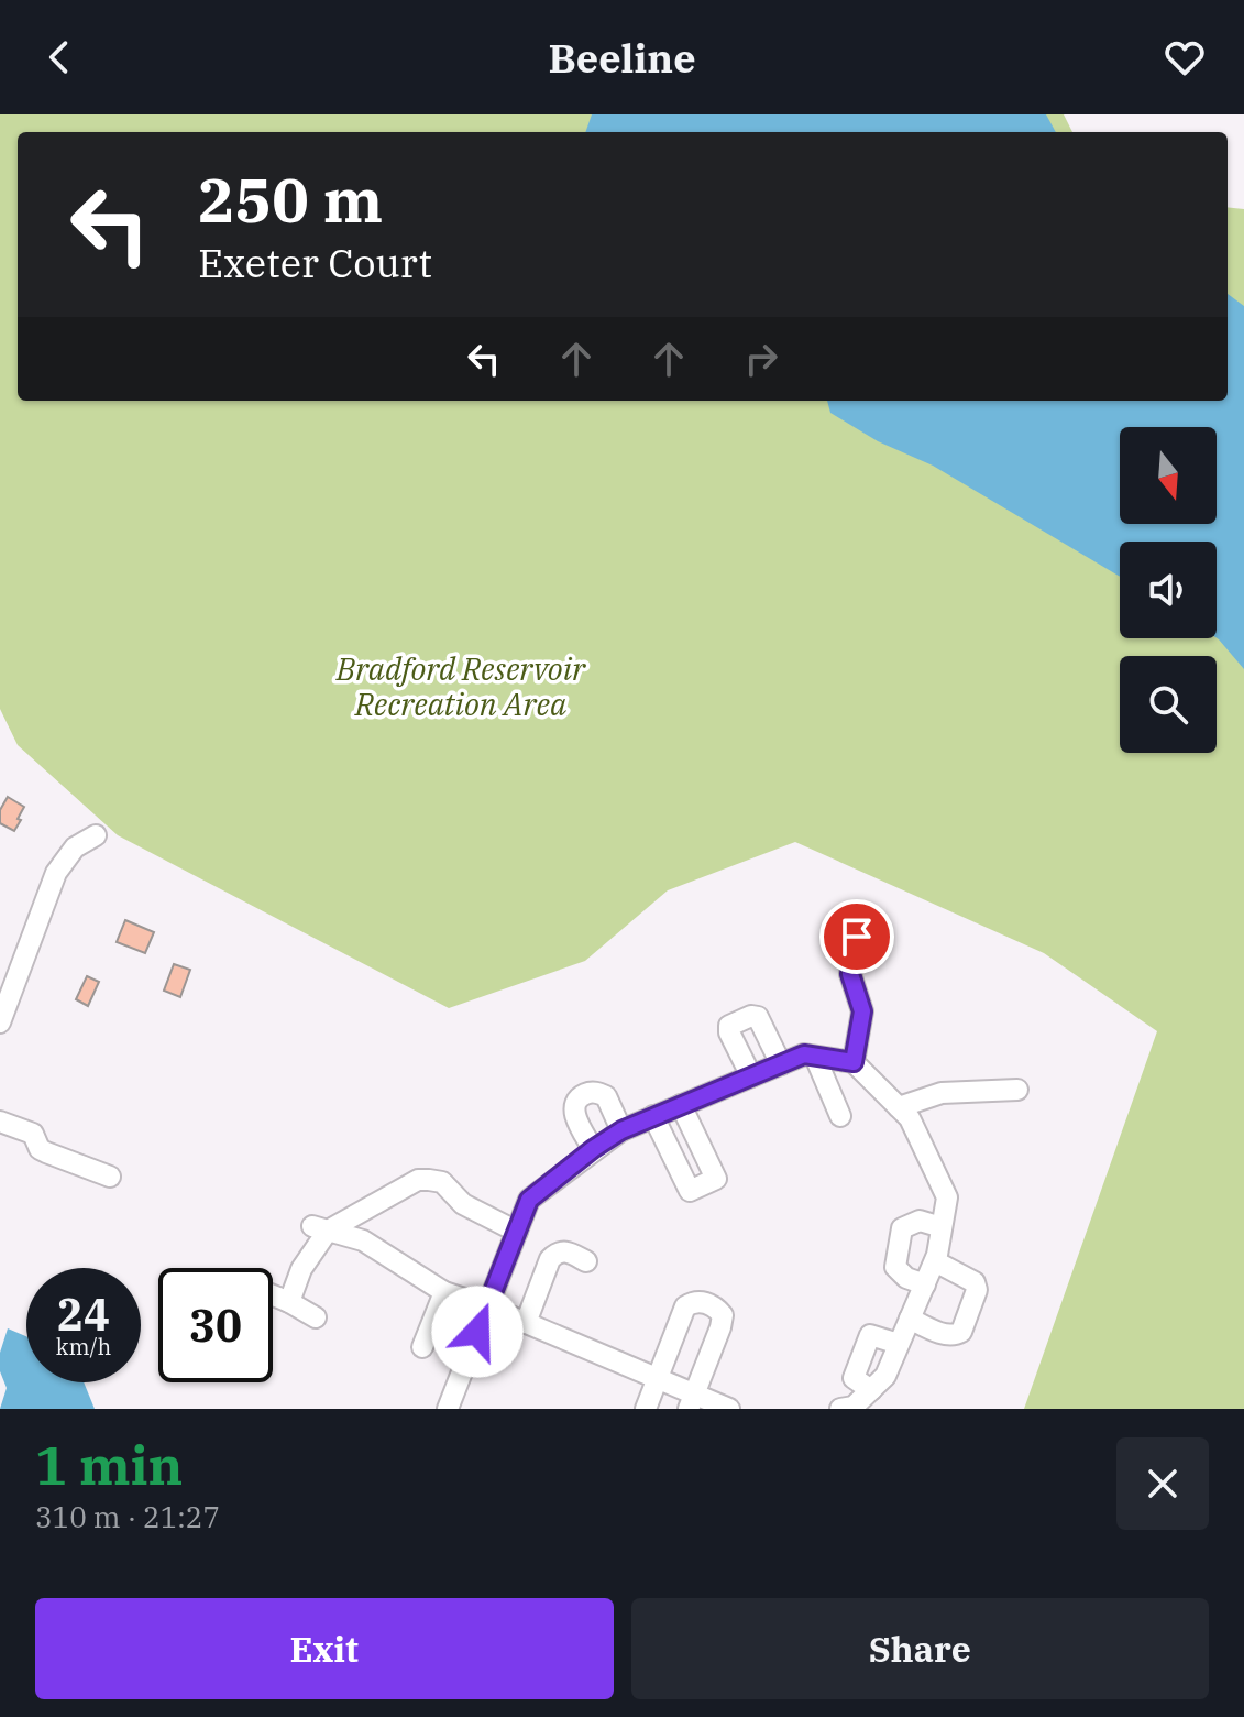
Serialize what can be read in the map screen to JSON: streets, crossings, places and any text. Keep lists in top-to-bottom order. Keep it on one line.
{"parks":["Bradford Reservoir Recreation Area"],"north":"bottom","page":{"header":"Beeline","turn":["250 m","Exeter Court"],"speed":"24 km/h","limit":"30","heading":["1 min","310 m · 21:27"],"buttons":["Exit","Share"]}}
